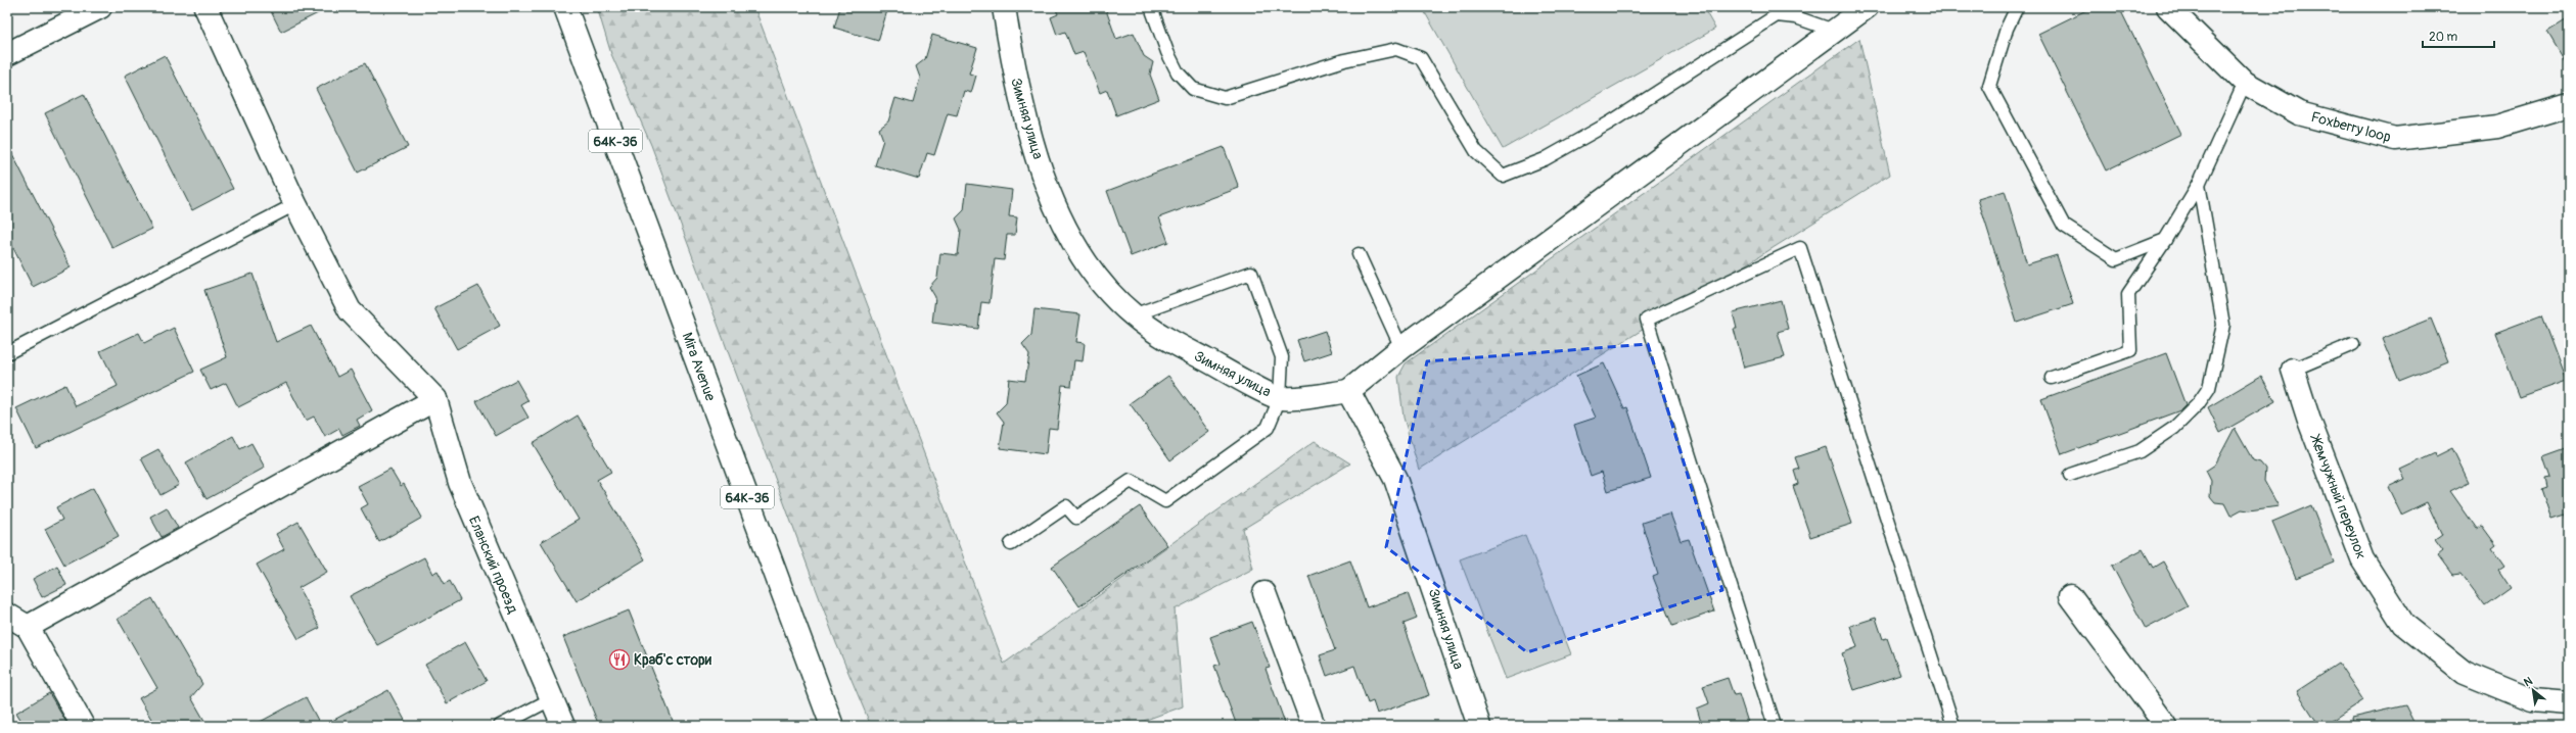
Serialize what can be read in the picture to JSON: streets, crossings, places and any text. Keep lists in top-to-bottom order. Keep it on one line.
{"streets":{"street":["Зимняя улица","Foxberry loop","64К-36","Mira Avenue","Жемчужный переулок","Еланский проезд"]},"places":{"restaurant":["Краб'с стори"]},"scale_bar":"20 m","north":"top left"}
